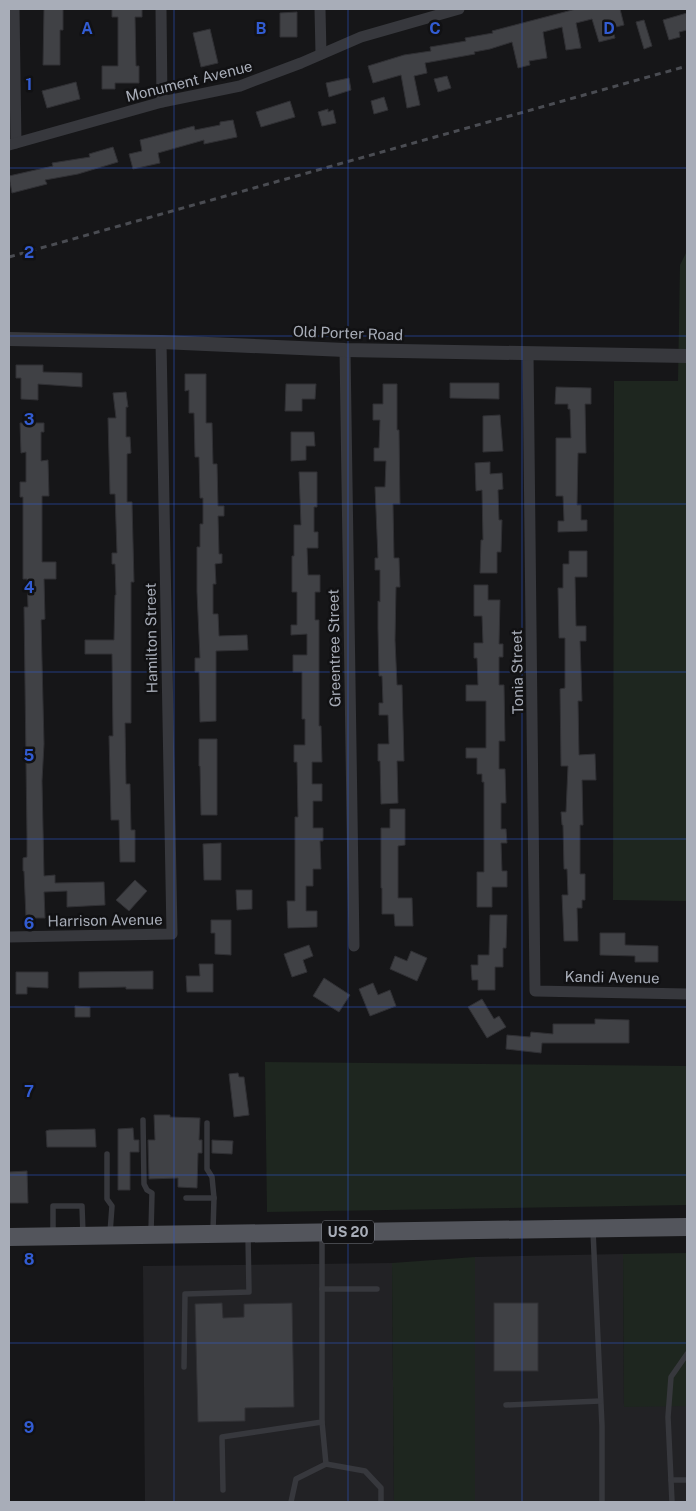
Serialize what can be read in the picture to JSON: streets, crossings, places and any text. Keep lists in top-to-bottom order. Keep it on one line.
{"streets":{"main road":["US 20"],"street":["Monument Avenue","Old Porter Road","Hamilton Street","Greentree Street","Tonia Street","Harrison Avenue","Kandi Avenue"]},"crossings":[["Old Porter Road","Hamilton Street"],["Old Porter Road","Greentree Street"],["Old Porter Road","Tonia Street"],["Hamilton Street","Harrison Avenue"],["Tonia Street","Kandi Avenue"]],"grid":{"columns":["A","B","C","D"],"rows":["1","2","3","4","5","6","7","8","9"]}}
